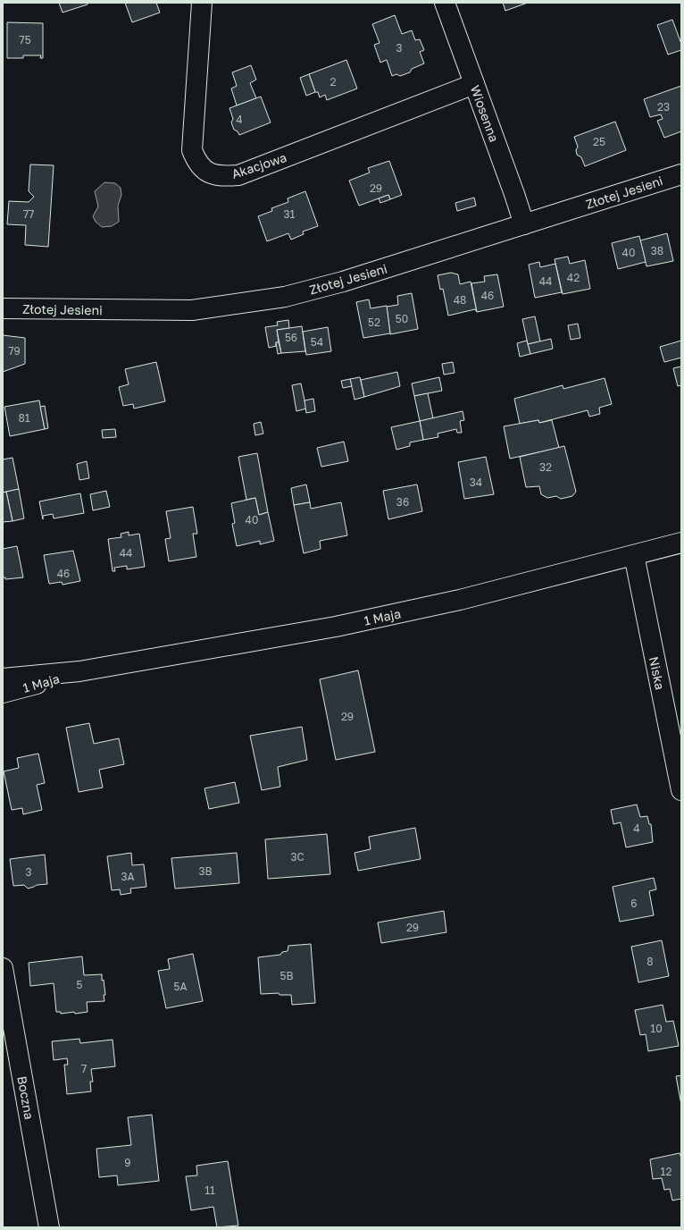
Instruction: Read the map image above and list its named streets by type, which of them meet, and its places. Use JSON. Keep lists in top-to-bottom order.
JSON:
{
  "streets": {
    "street": [
      "Wiosenna",
      "Akacjowa",
      "Złotej Jesieni",
      "1 Maja",
      "Niska",
      "Boczna"
    ]
  },
  "crossings": [
    ["Wiosenna", "Akacjowa"],
    ["Wiosenna", "Złotej Jesieni"],
    ["1 Maja", "Niska"]
  ],
  "house_numbers": [
    "75",
    "3",
    "2",
    "23",
    "4",
    "25",
    "29",
    "77",
    "31",
    "38",
    "40",
    "42",
    "44",
    "46",
    "48",
    "50",
    "52",
    "56",
    "54",
    "79",
    "81",
    "32",
    "34",
    "36",
    "40",
    "44",
    "46",
    "29",
    "4",
    "3C",
    "3B",
    "3",
    "3A",
    "6",
    "29",
    "8",
    "5B",
    "5",
    "5A",
    "10",
    "7",
    "9",
    "12",
    "11"
  ]
}
